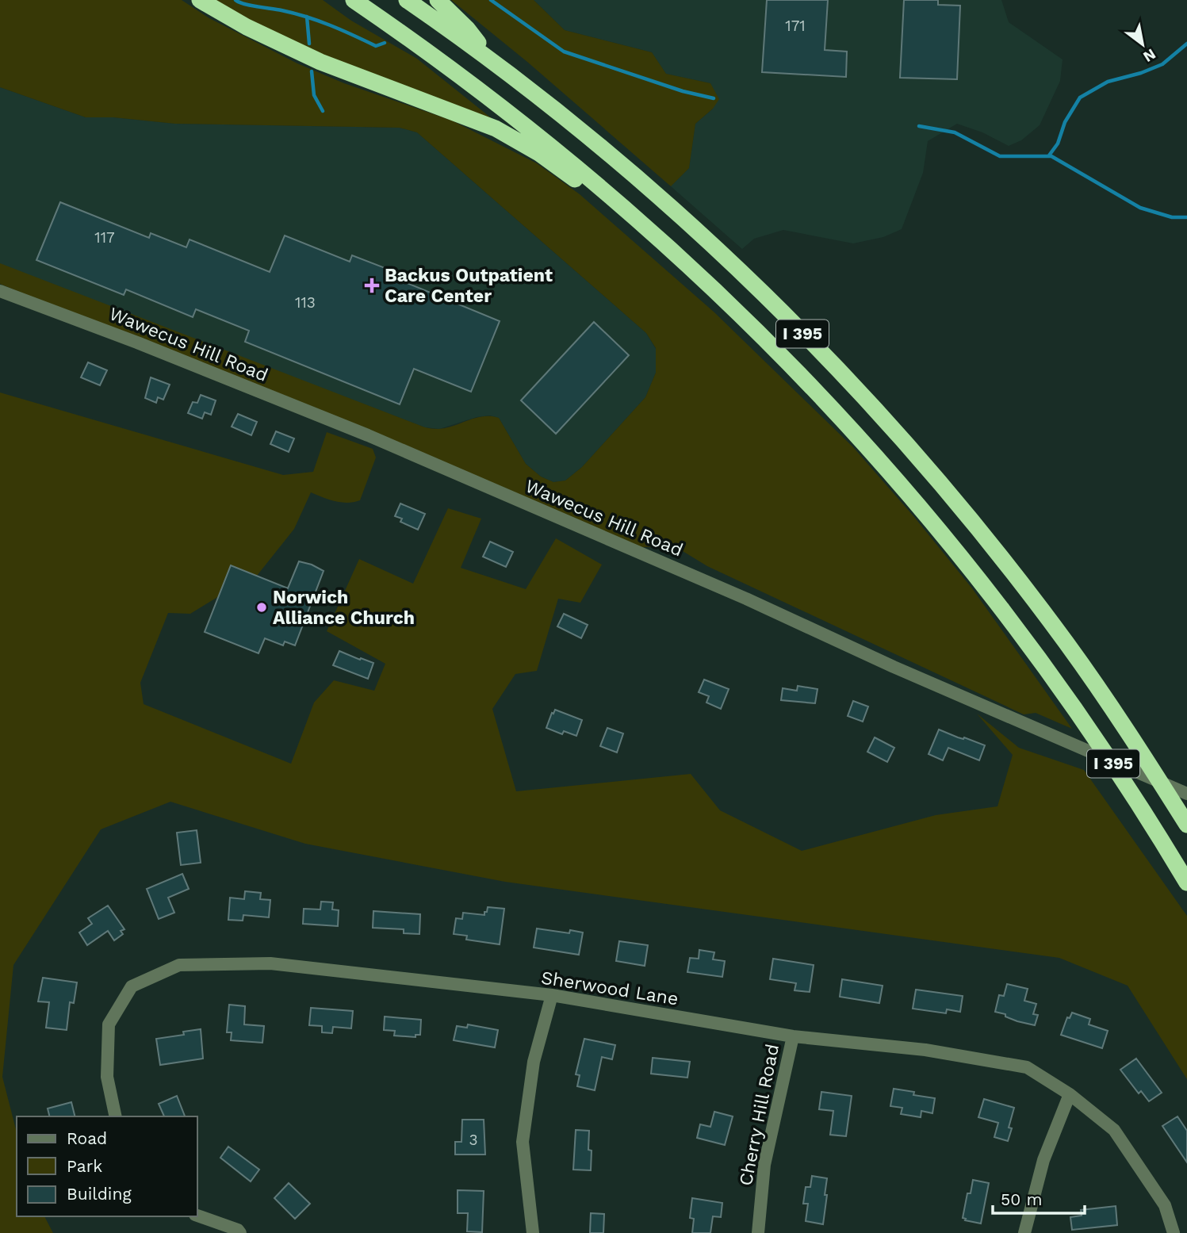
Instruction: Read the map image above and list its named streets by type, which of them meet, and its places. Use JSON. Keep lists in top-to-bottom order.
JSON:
{
  "streets": {
    "highway": ["I 395"],
    "street": ["Wawecus Hill Road", "Sherwood Lane", "Cherry Hill Road"]
  },
  "crossings": [
    ["Sherwood Lane", "Cherry Hill Road"]
  ],
  "places": {
    "health": ["Backus Outpatient Care Center"],
    "other": ["Norwich Alliance Church"]
  },
  "house_numbers": [
    "171",
    "117",
    "113",
    "3"
  ],
  "legend": ["Road", "Park", "Building"],
  "scale_bar": "50 m",
  "north": "bottom right"
}
